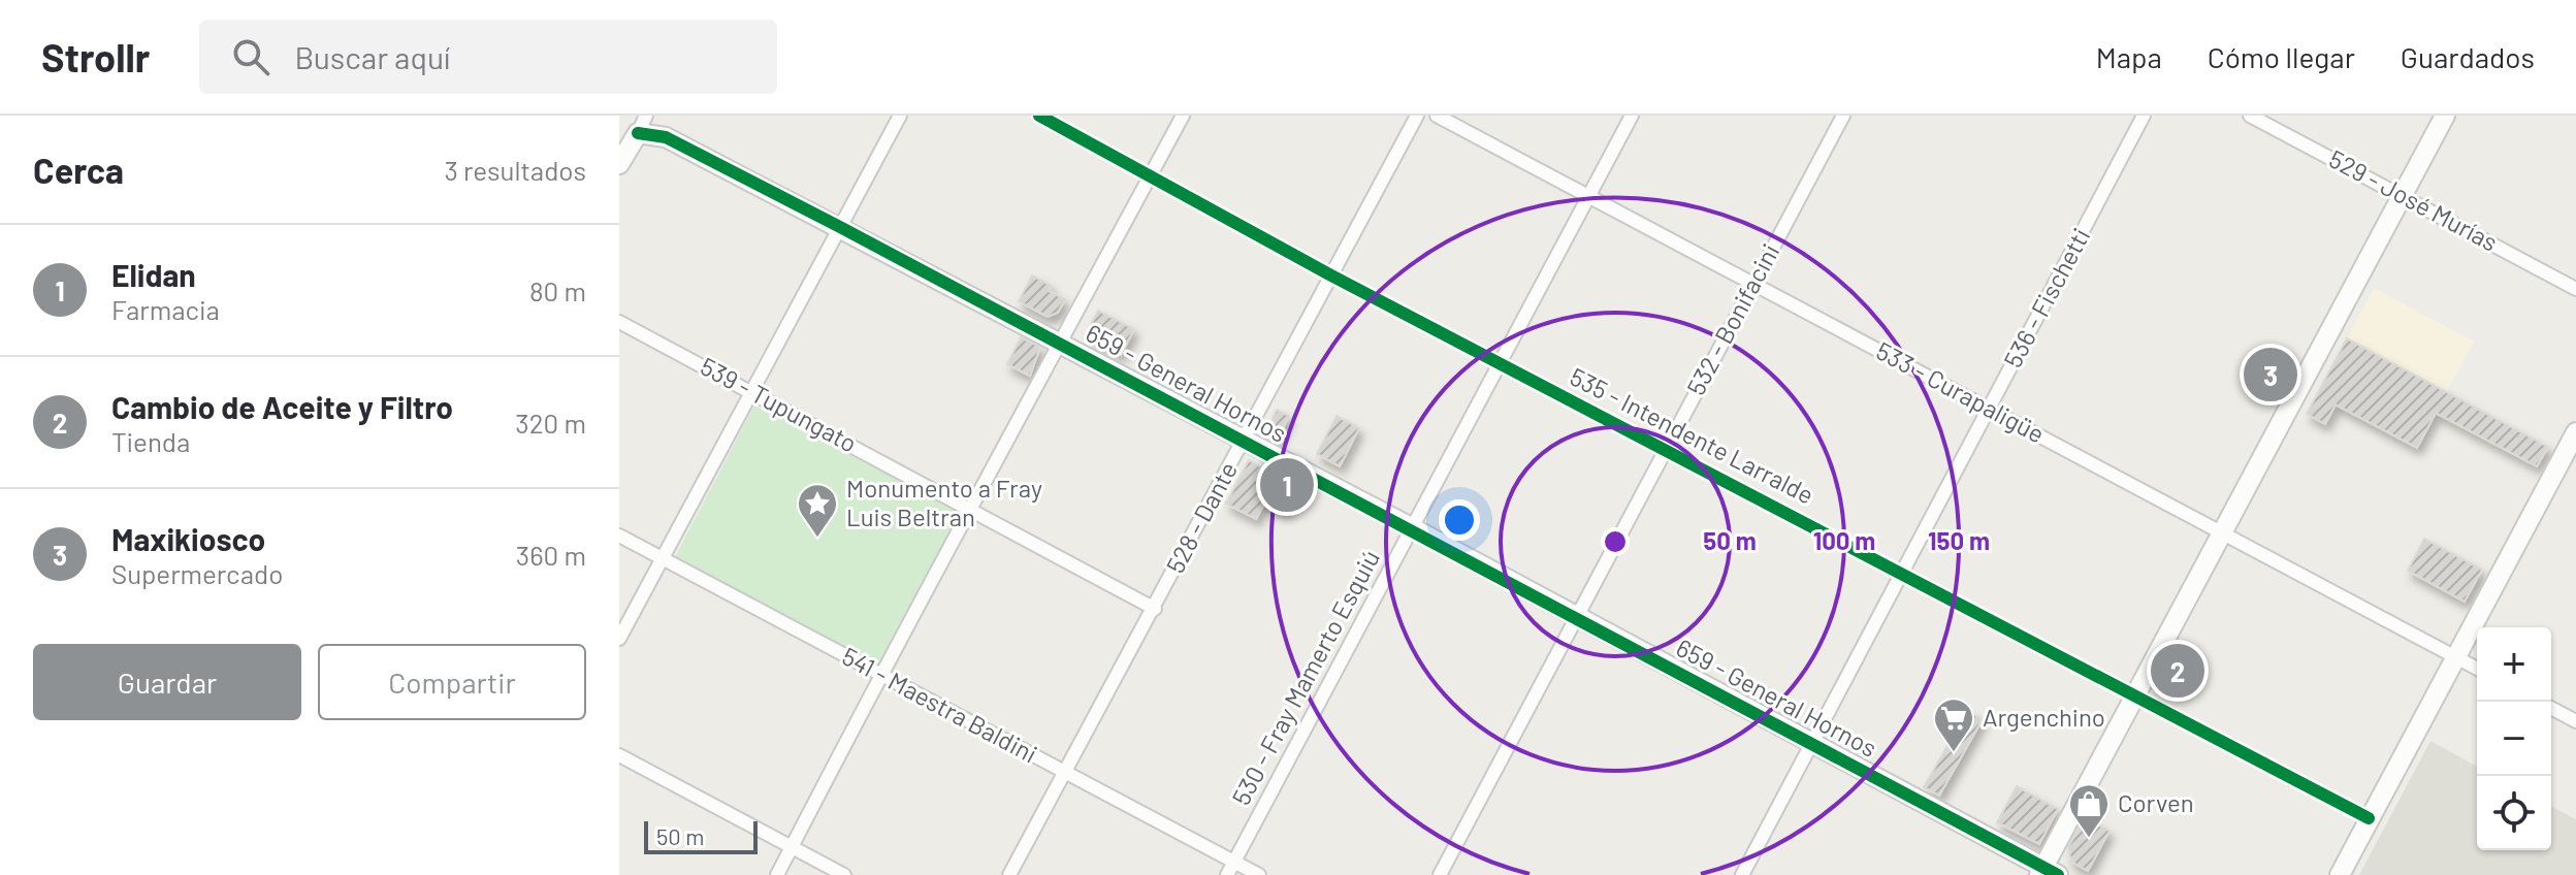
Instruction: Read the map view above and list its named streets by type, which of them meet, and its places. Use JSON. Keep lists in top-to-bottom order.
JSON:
{
  "streets": {
    "street": [
      "529 - José Murías",
      "536 - Fischetti",
      "532 - Bonifacini",
      "659 - General Hornos",
      "533 - Curapaligüe",
      "539 - Tupungato",
      "535 - Intendente Larralde",
      "528 - Dante",
      "530 - Fray Mamerto Esquiú",
      "541 - Maestra Baldini"
    ]
  },
  "crossings": [
    ["536 - Fischetti", "659 - General Hornos"],
    ["536 - Fischetti", "533 - Curapaligüe"],
    ["536 - Fischetti", "535 - Intendente Larralde"],
    ["532 - Bonifacini", "659 - General Hornos"],
    ["532 - Bonifacini", "533 - Curapaligüe"],
    ["532 - Bonifacini", "535 - Intendente Larralde"],
    ["659 - General Hornos", "528 - Dante"],
    ["659 - General Hornos", "530 - Fray Mamerto Esquiú"],
    ["533 - Curapaligüe", "530 - Fray Mamerto Esquiú"],
    ["539 - Tupungato", "528 - Dante"],
    ["535 - Intendente Larralde", "528 - Dante"],
    ["535 - Intendente Larralde", "530 - Fray Mamerto Esquiú"],
    ["528 - Dante", "541 - Maestra Baldini"],
    ["530 - Fray Mamerto Esquiú", "541 - Maestra Baldini"]
  ],
  "places": {
    "place": ["Monumento a Fray Luis Beltran"],
    "supermarket": ["Argenchino"],
    "shop": ["Corven"]
  },
  "scale_bar": "50 m",
  "page": {
    "header": "Strollr",
    "search": "Buscar aquí",
    "nav": ["Mapa", "Cómo llegar", "Guardados"],
    "heading": ["Cerca", "3 resultados"],
    "list": [
      {
        "mark": "1",
        "name": "Elidan",
        "note": "Farmacia",
        "value": "80 m"
      },
      {
        "mark": "2",
        "name": "Cambio de Aceite y Filtro",
        "note": "Tienda",
        "value": "320 m"
      },
      {
        "mark": "3",
        "name": "Maxikiosco",
        "note": "Supermercado",
        "value": "360 m"
      }
    ],
    "pins": ["3", "1", "2"],
    "buttons": ["Guardar", "Compartir"],
    "map_buttons": ["+", "−"],
    "scale": "50 m"
  },
  "rings": ["50 m", "100 m", "150 m"]
}
